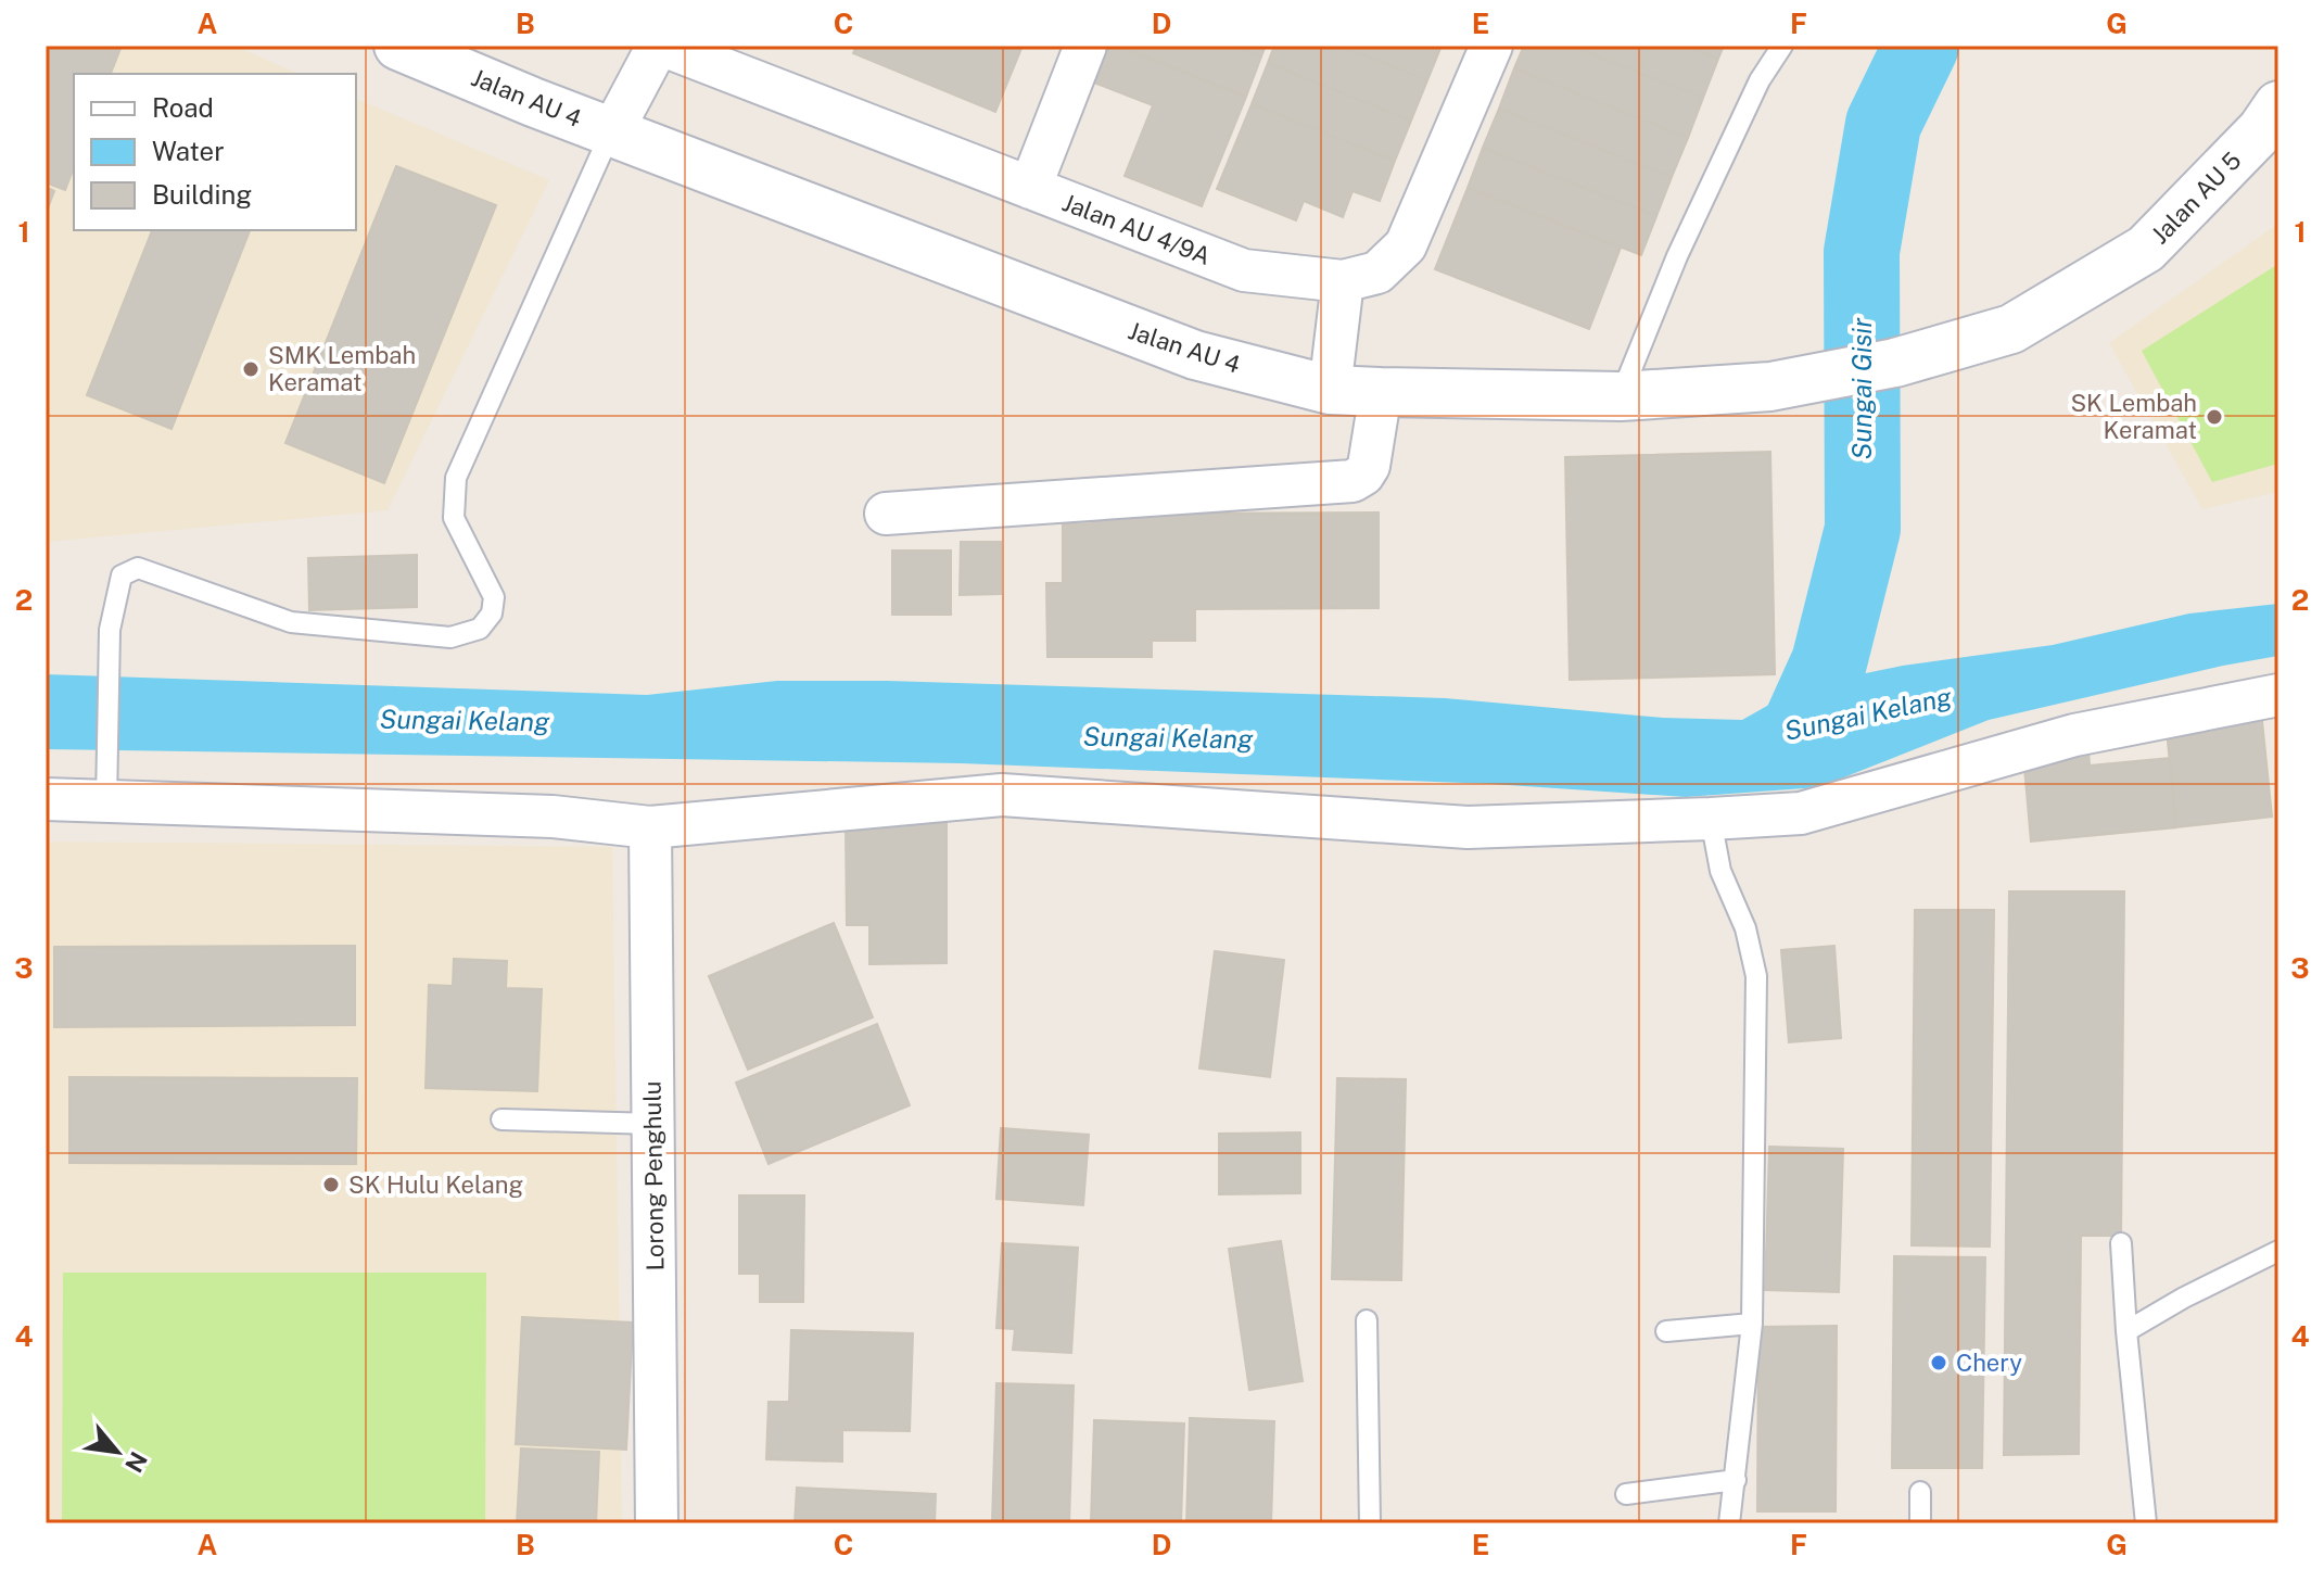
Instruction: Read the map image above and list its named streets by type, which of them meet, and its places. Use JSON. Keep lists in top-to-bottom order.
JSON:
{
  "streets": {
    "main road": ["Jalan AU 4", "Jalan AU 5"],
    "street": ["Jalan AU 4/9A", "Lorong Penghulu"]
  },
  "crossings": [
    ["Jalan AU 4", "Jalan AU 5"]
  ],
  "water": ["Sungai Gisir", "Sungai Kelang"],
  "places": [
    "SMK Lembah Keramat",
    "SK Lembah Keramat",
    "SK Hulu Kelang",
    "Chery"
  ],
  "legend": ["Road", "Water", "Building"],
  "north": "bottom right",
  "grid": {
    "columns": [
      "A",
      "B",
      "C",
      "D",
      "E",
      "F",
      "G"
    ],
    "rows": [
      "1",
      "2",
      "3",
      "4"
    ]
  }
}
